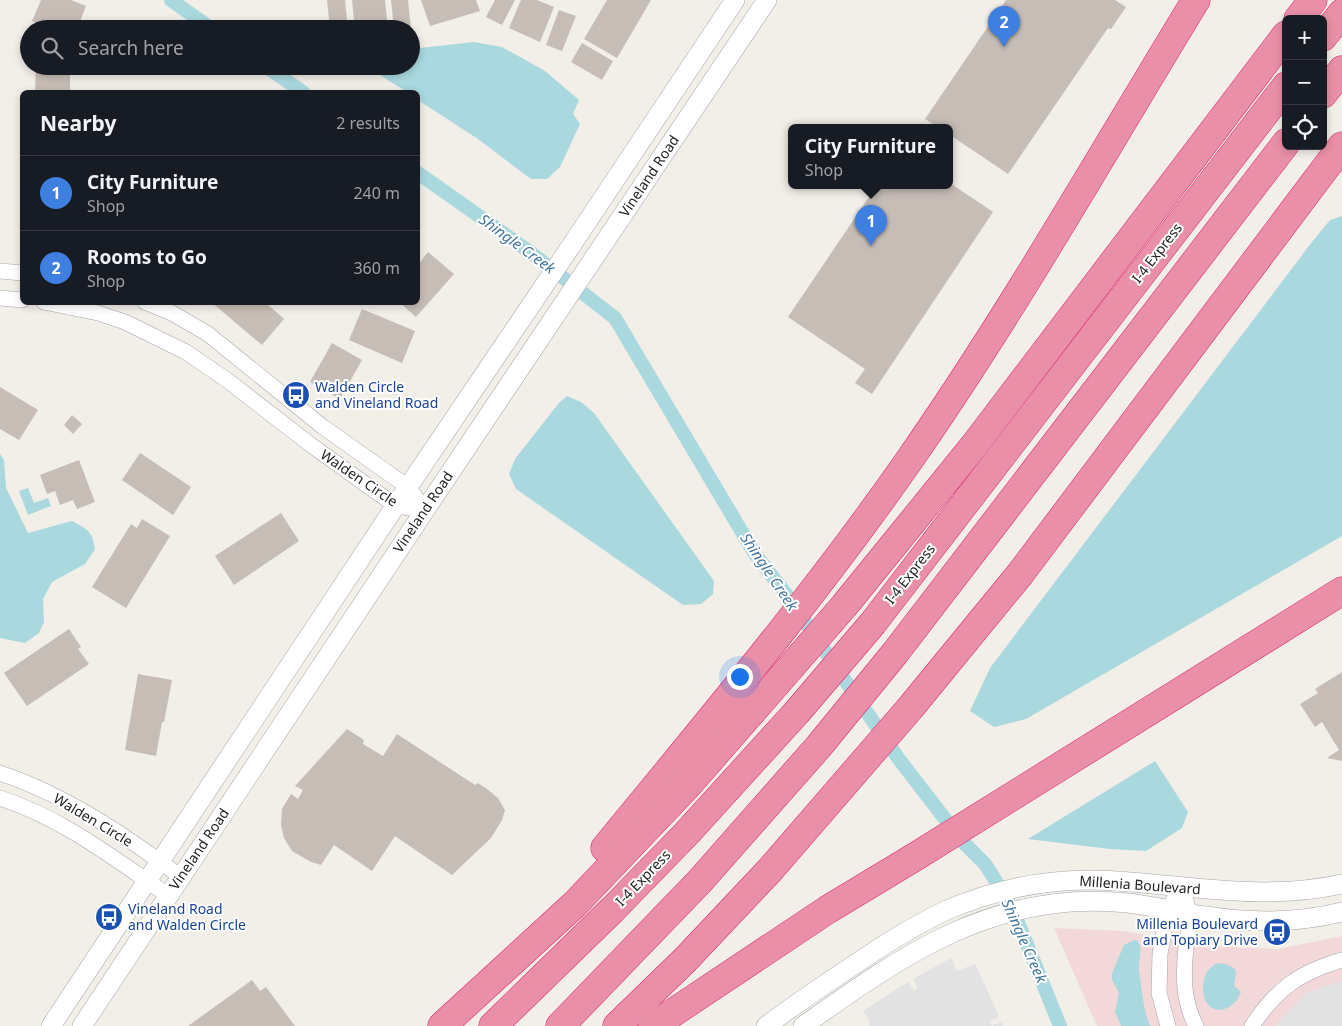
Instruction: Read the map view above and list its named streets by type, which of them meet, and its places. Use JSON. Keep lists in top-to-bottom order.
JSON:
{
  "streets": {
    "highway": ["I-4 Express"],
    "street": ["Vineland Road", "Walden Circle", "Millenia Boulevard"]
  },
  "crossings": [
    ["Vineland Road", "Walden Circle"]
  ],
  "water": ["Shingle Creek"],
  "places": {
    "bus stop": ["Walden Circle and Vineland Road", "Vineland Road and Walden Circle", "Millenia Boulevard and Topiary Drive"]
  },
  "page": {
    "pins": ["2", "1"],
    "map_buttons": ["+", "−"],
    "search": "Search here",
    "heading": ["Nearby", "2 results"],
    "popup": ["City Furniture", "Shop"],
    "list": [
      {
        "mark": "1",
        "name": "City Furniture",
        "note": "Shop",
        "value": "240 m"
      },
      {
        "mark": "2",
        "name": "Rooms to Go",
        "note": "Shop",
        "value": "360 m"
      }
    ]
  }
}
